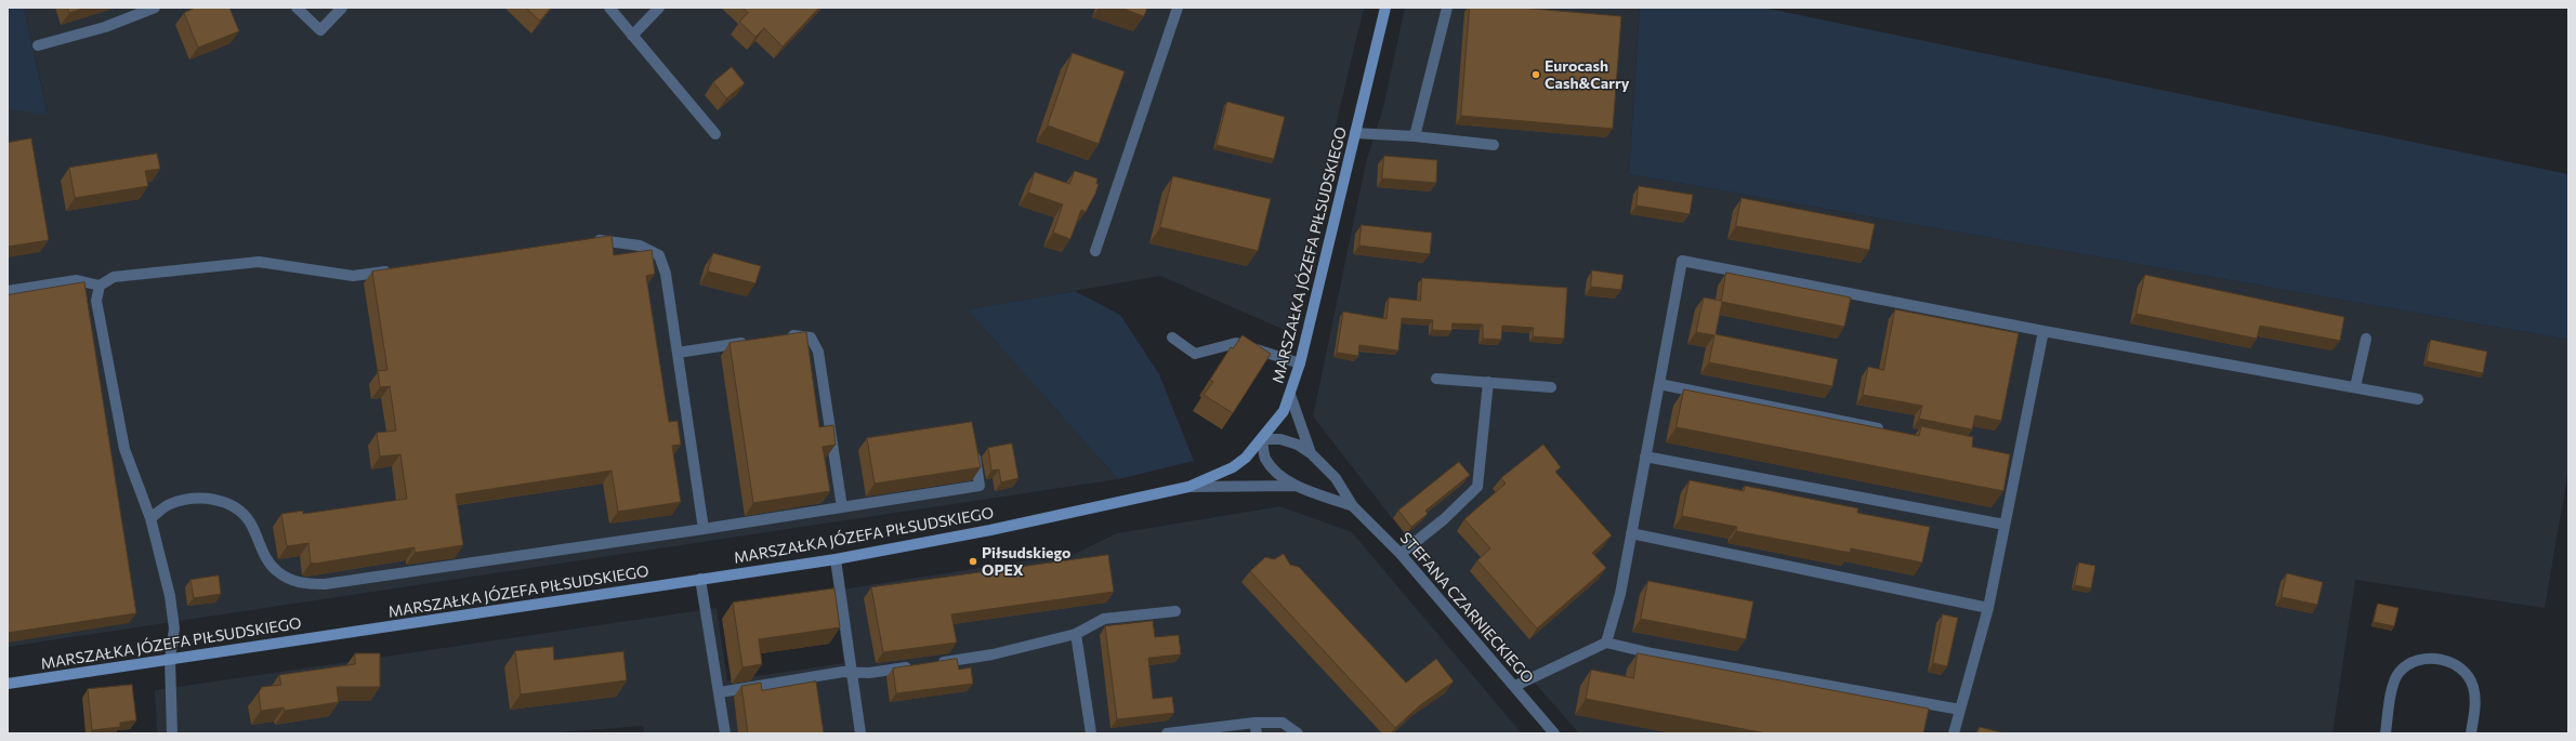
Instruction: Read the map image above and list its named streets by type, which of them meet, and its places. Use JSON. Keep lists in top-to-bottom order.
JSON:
{
  "streets": {
    "main road": ["MARSZAŁKA JÓZEFA PIŁSUDSKIEGO"],
    "street": ["STEFANA CZARNIECKIEGO"]
  },
  "crossings": [
    ["MARSZAŁKA JÓZEFA PIŁSUDSKIEGO", "STEFANA CZARNIECKIEGO"]
  ],
  "places": ["Eurocash Cash&Carry", "Piłsudskiego OPEX"]
}
